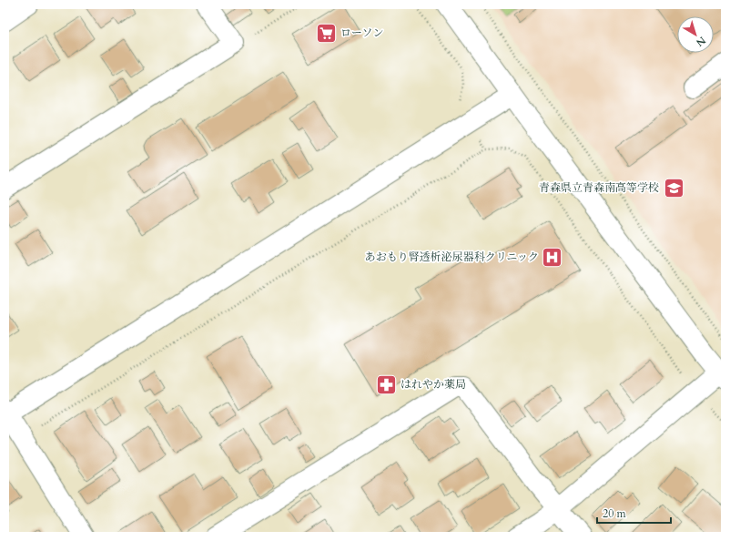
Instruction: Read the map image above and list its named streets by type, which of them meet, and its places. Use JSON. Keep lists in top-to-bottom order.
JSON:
{
  "places": {
    "supermarket": ["ローソン"],
    "school or university": ["青森県立青森南高等学校"],
    "hospital": ["あおもり腎透析泌尿器科クリニック"],
    "pharmacy": ["はれやか薬局"]
  },
  "scale_bar": "20 m",
  "north": "bottom right"
}
